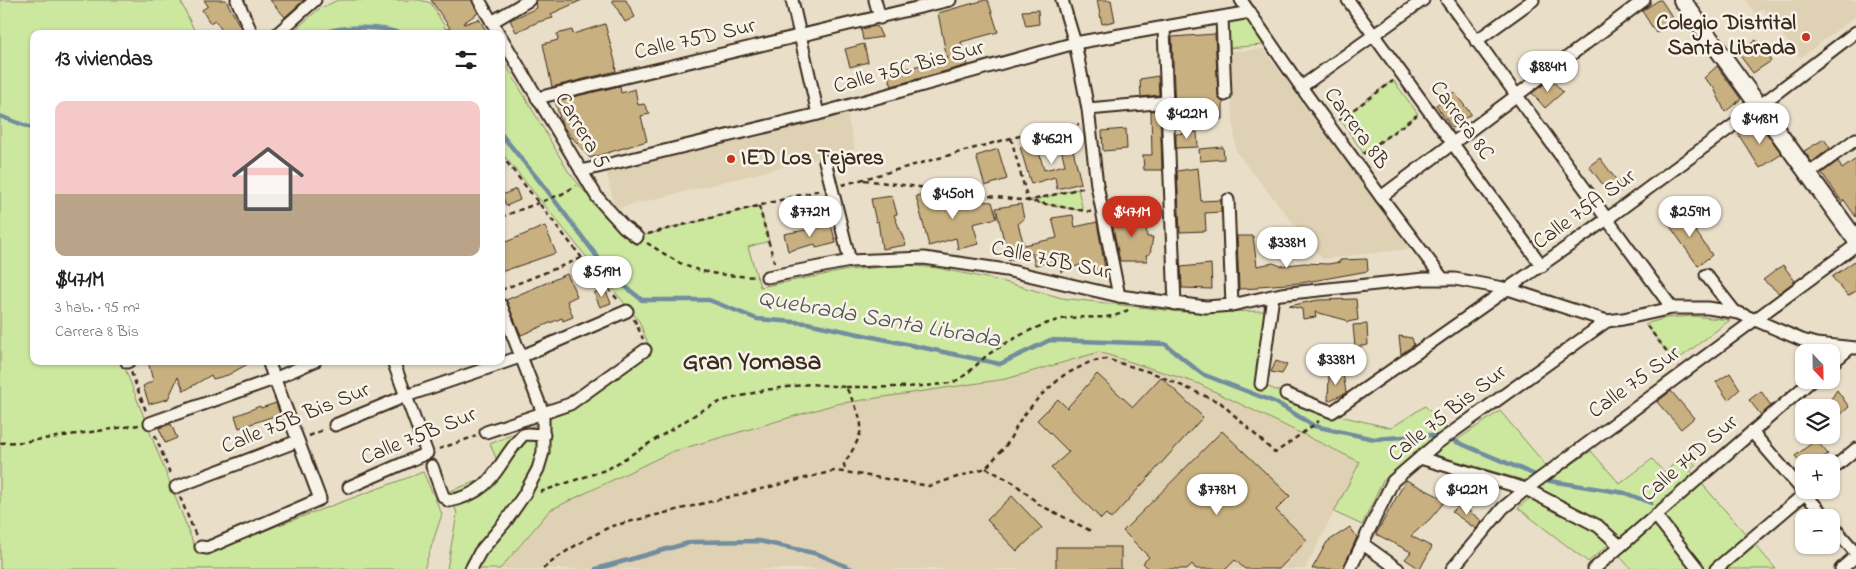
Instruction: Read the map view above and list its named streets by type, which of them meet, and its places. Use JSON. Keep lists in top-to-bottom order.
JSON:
{
  "streets": {
    "street": [
      "Calle 75D Sur",
      "Calle 75C Bis Sur",
      "Carrera 8C",
      "Carrera 8B",
      "Carrera 5",
      "Calle 75A Sur",
      "Calle 75B Sur",
      "Calle 75 Sur",
      "Calle 75 Bis Sur",
      "Calle 75B Bis Sur",
      "Calle 74D Sur"
    ]
  },
  "crossings": [
    ["Calle 75D Sur", "Carrera 5"],
    ["Calle 75C Bis Sur", "Carrera 8B"],
    ["Calle 75C Bis Sur", "Carrera 5"],
    ["Carrera 8C", "Calle 75A Sur"],
    ["Carrera 8B", "Calle 75B Sur"],
    ["Calle 75A Sur", "Calle 75B Sur"],
    ["Calle 75B Sur", "Calle 75 Bis Sur"]
  ],
  "districts": ["Gran Yomasa"],
  "water": ["Quebrada Santa Librada"],
  "places": ["Colegio Distrital Santa Librada", "IED Los Tejares"],
  "north": "bottom",
  "page": {
    "heading": "13 viviendas",
    "price": [
      "$884M",
      "$422M",
      "$418M",
      "$462M",
      "$450M",
      "$772M",
      "$471M",
      "$259M",
      "$338M",
      "$519M",
      "$338M",
      "$778M",
      "$422M"
    ],
    "list": [
      {
        "name": "$471M",
        "note": "3 hab. · 95 m² · Carrera 8 Bis"
      }
    ],
    "map_buttons": ["+", "−"]
  }
}
